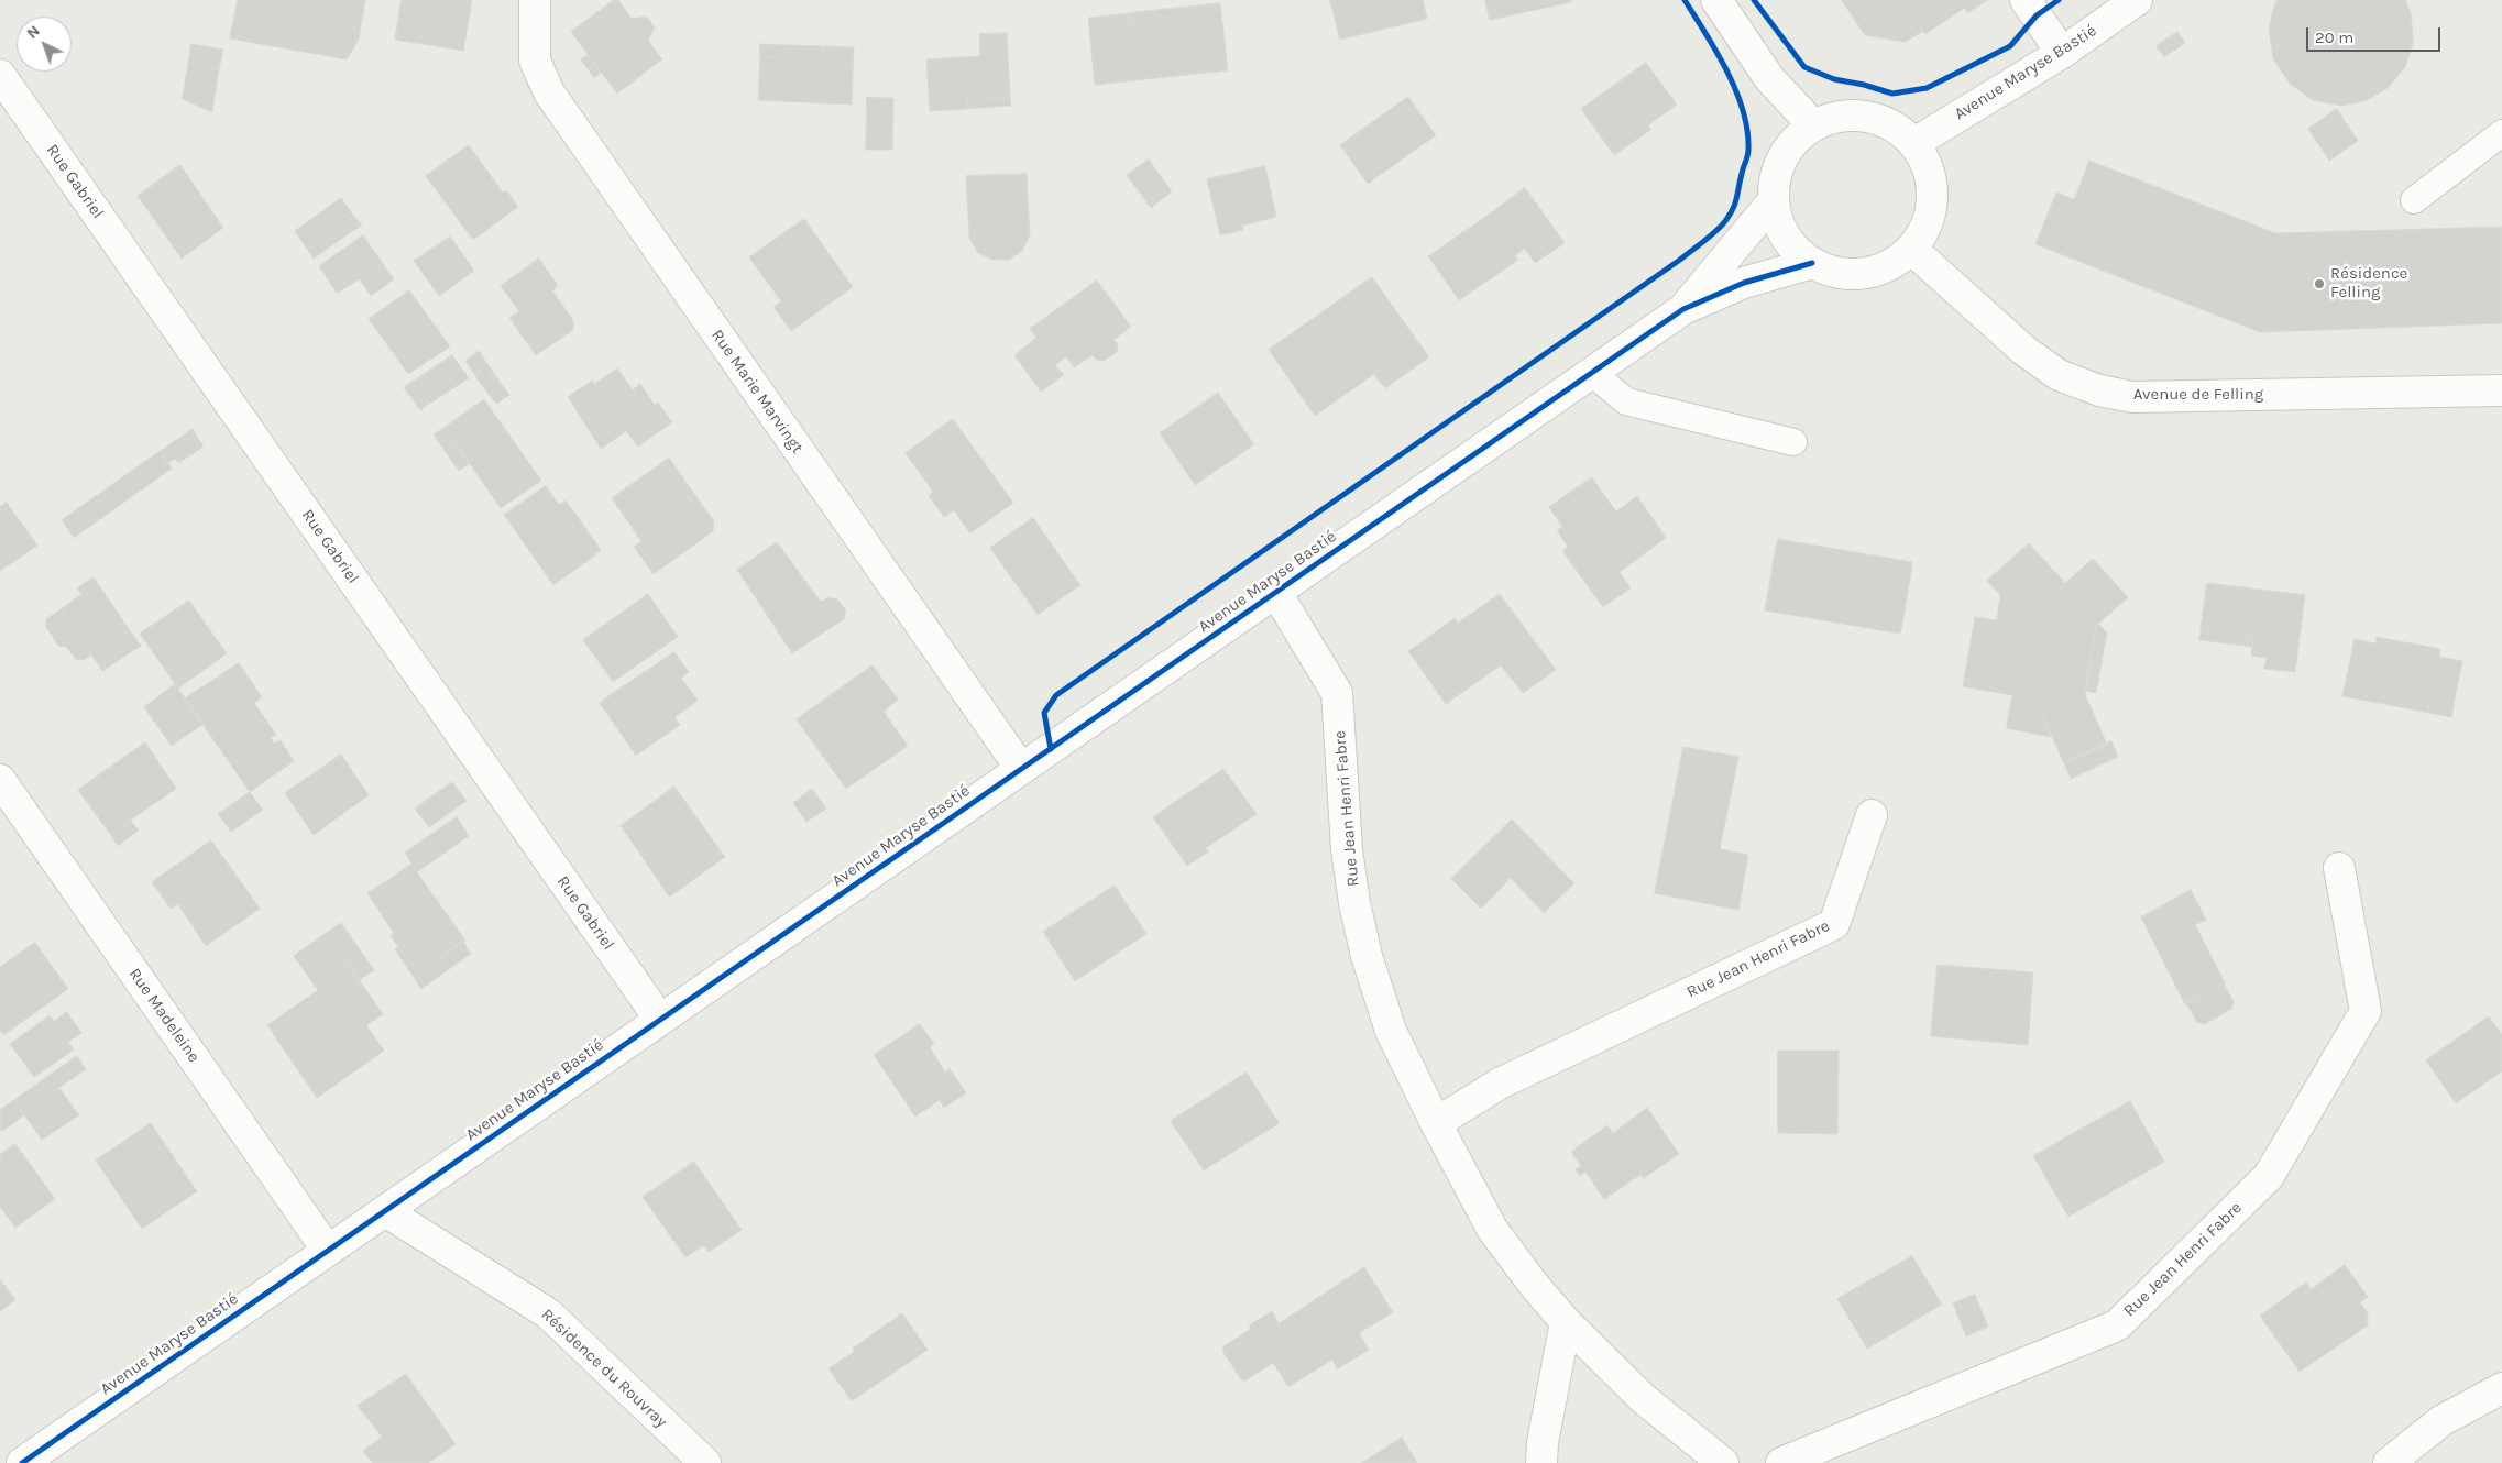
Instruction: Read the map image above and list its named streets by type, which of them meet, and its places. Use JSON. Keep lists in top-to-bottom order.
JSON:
{
  "streets": {
    "street": [
      "Avenue Maryse Bastié",
      "Rue Gabriel",
      "Rue Marie Marvingt",
      "Avenue de Felling",
      "Rue Jean Henri Fabre",
      "Rue Madeleine",
      "Résidence du Rouvray"
    ]
  },
  "crossings": [
    ["Avenue Maryse Bastié", "Rue Gabriel"],
    ["Avenue Maryse Bastié", "Rue Marie Marvingt"],
    ["Avenue Maryse Bastié", "Avenue de Felling"],
    ["Avenue Maryse Bastié", "Rue Jean Henri Fabre"],
    ["Avenue Maryse Bastié", "Rue Madeleine"],
    ["Avenue Maryse Bastié", "Résidence du Rouvray"]
  ],
  "places": ["Résidence Felling"],
  "scale_bar": "20 m",
  "north": "top left"
}
